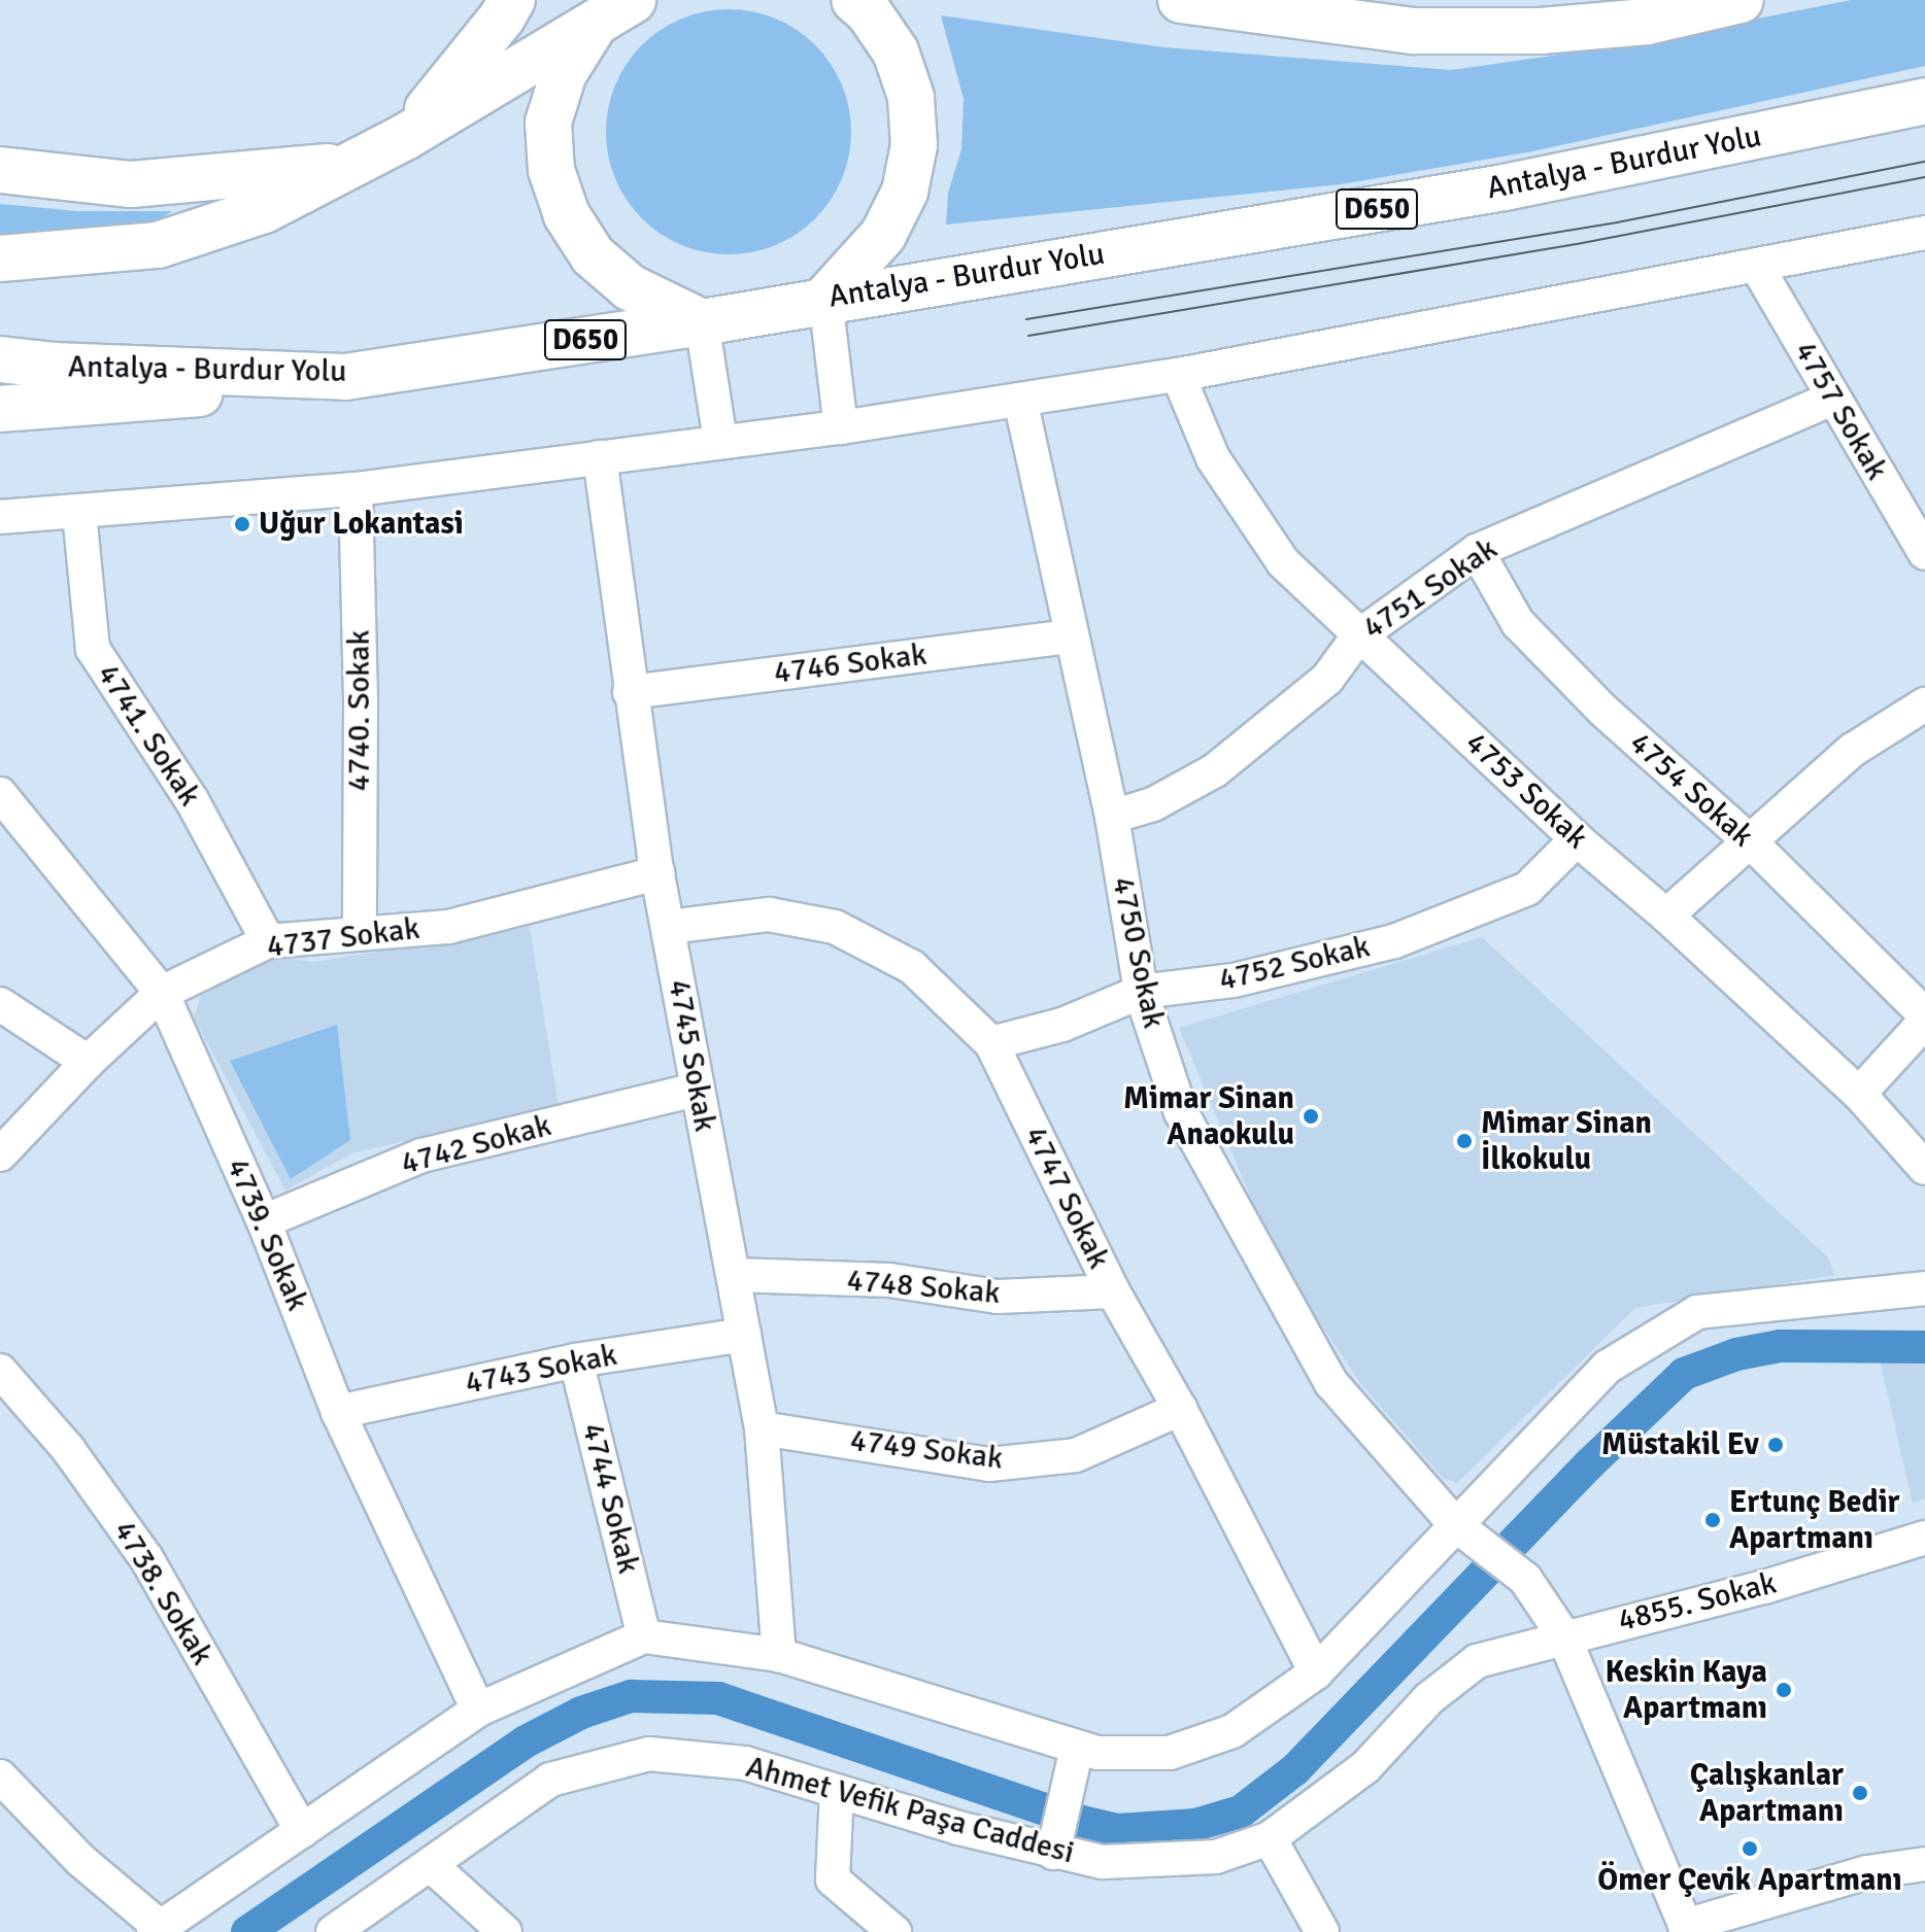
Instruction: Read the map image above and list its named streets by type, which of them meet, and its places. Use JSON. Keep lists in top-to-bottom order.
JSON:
{
  "streets": {
    "highway": ["Antalya - Burdur Yolu", "D650"],
    "street": [
      "4757 Sokak",
      "4751 Sokak",
      "4746 Sokak",
      "4740. Sokak",
      "4741. Sokak",
      "4754 Sokak",
      "4753 Sokak",
      "4737 Sokak",
      "4750 Sokak",
      "4752 Sokak",
      "4745 Sokak",
      "4742 Sokak",
      "4747 Sokak",
      "4739. Sokak",
      "4748 Sokak",
      "4743 Sokak",
      "4749 Sokak",
      "4744 Sokak",
      "4738. Sokak",
      "4855. Sokak",
      "Ahmet Vefik Paşa Caddesi"
    ]
  },
  "crossings": [
    ["4757 Sokak", "4751 Sokak"],
    ["4751 Sokak", "4754 Sokak"],
    ["4751 Sokak", "4753 Sokak"],
    ["4751 Sokak", "4750 Sokak"],
    ["4746 Sokak", "4750 Sokak"],
    ["4746 Sokak", "4745 Sokak"],
    ["4740. Sokak", "4737 Sokak"],
    ["4741. Sokak", "4737 Sokak"],
    ["4753 Sokak", "4752 Sokak"],
    ["4737 Sokak", "4745 Sokak"],
    ["4737 Sokak", "4739. Sokak"],
    ["4750 Sokak", "4752 Sokak"],
    ["4750 Sokak", "4855. Sokak"],
    ["4750 Sokak", "Ahmet Vefik Paşa Caddesi"],
    ["4752 Sokak", "4747 Sokak"],
    ["4745 Sokak", "4742 Sokak"],
    ["4745 Sokak", "4747 Sokak"],
    ["4745 Sokak", "4748 Sokak"],
    ["4745 Sokak", "4743 Sokak"],
    ["4745 Sokak", "4749 Sokak"],
    ["4742 Sokak", "4739. Sokak"],
    ["4747 Sokak", "4748 Sokak"],
    ["4747 Sokak", "4749 Sokak"],
    ["4739. Sokak", "4743 Sokak"],
    ["4743 Sokak", "4744 Sokak"],
    ["4855. Sokak", "Ahmet Vefik Paşa Caddesi"]
  ],
  "places": [
    "Uğur Lokantasi",
    "Mimar Sinan Anaokulu",
    "Mimar Sinan İlkokulu",
    "Müstakil Ev",
    "Ertunç Bedir Apartmanı",
    "Keskin Kaya Apartmanı",
    "Çalışkanlar Apartmanı",
    "Ömer Çevik Apartmanı"
  ]
}
